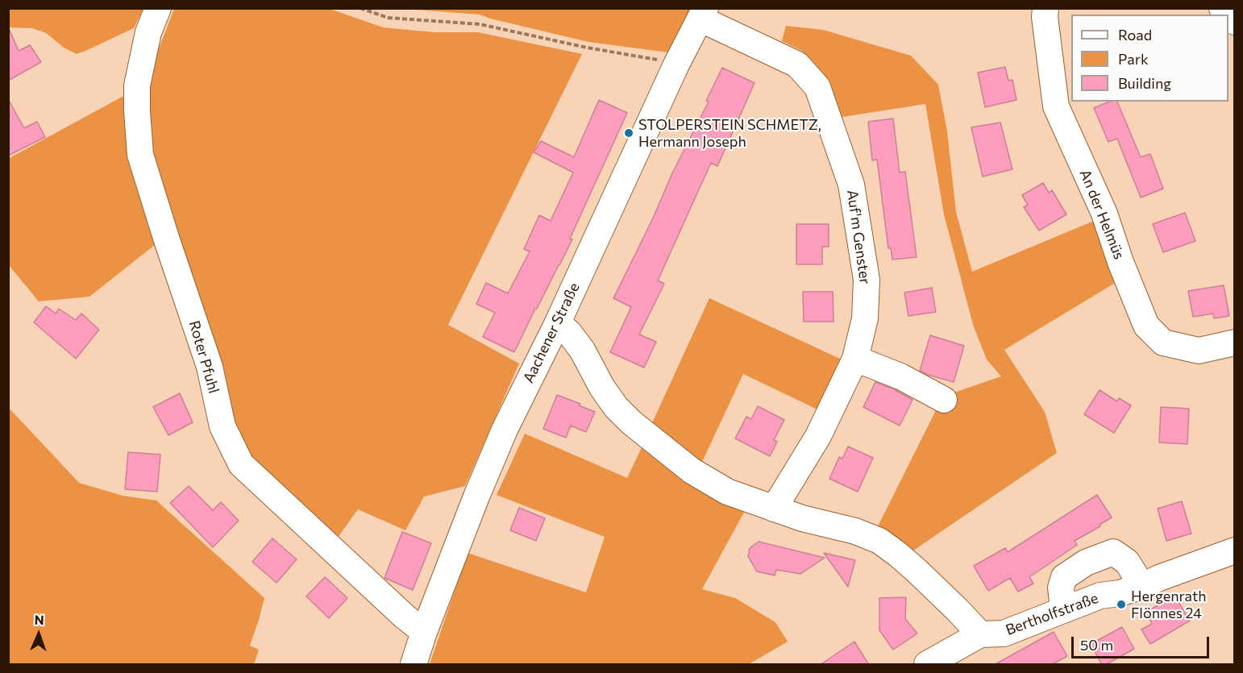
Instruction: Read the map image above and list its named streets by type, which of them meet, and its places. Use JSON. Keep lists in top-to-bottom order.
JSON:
{
  "streets": {
    "street": [
      "An der Helmüs",
      "Auf'm Genster",
      "Aachener Straße",
      "Roter Pfuhl",
      "Bertholfstraße"
    ]
  },
  "crossings": [
    ["Auf'm Genster", "Aachener Straße"],
    ["Aachener Straße", "Roter Pfuhl"]
  ],
  "places": ["STOLPERSTEIN SCHMETZ, Hermann Joseph", "Hergenrath Flönnes 24"],
  "legend": ["Road", "Park", "Building"],
  "scale_bar": "50 m",
  "north": "top"
}
